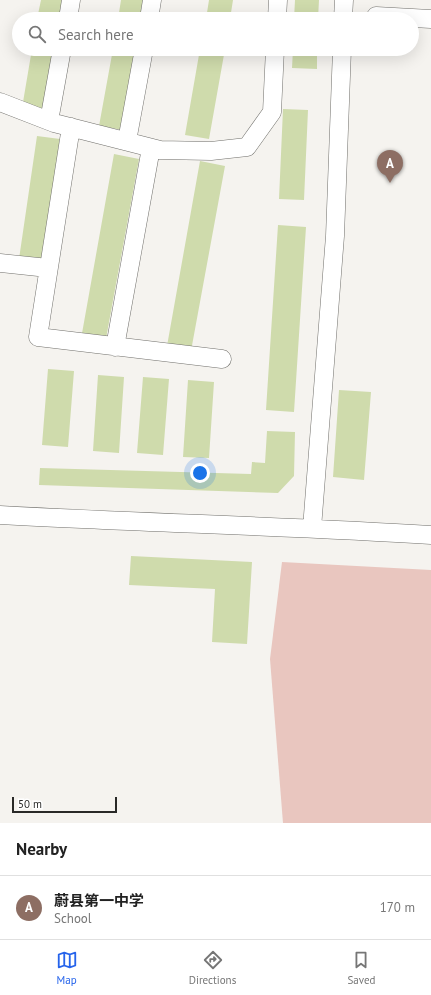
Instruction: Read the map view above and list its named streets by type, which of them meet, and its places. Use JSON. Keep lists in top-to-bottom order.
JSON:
{
  "scale_bar": "50 m",
  "page": {
    "search": "Search here",
    "pins": "A",
    "scale": "50 m",
    "heading": "Nearby",
    "list": [
      {
        "mark": "A",
        "name": "蔚县第一中学",
        "note": "School",
        "value": "170 m"
      }
    ],
    "nav": ["Map", "Directions", "Saved"]
  }
}
